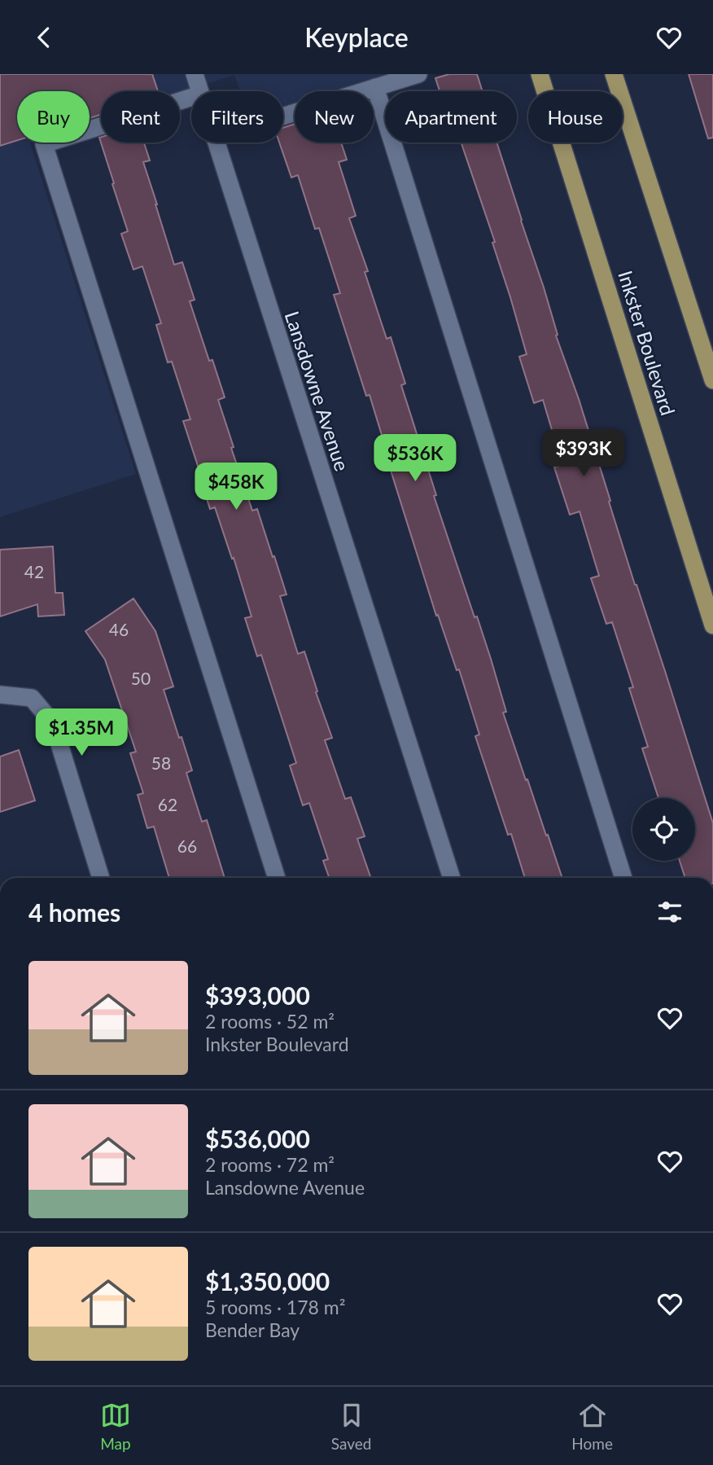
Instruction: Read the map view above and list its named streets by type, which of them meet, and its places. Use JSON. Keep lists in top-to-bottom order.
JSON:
{
  "streets": {
    "main road": ["Inkster Boulevard"],
    "street": ["Lansdowne Avenue"]
  },
  "house_numbers": [
    "42",
    "46",
    "50",
    "58",
    "62",
    "66"
  ],
  "page": {
    "header": "Keyplace",
    "chip": [
      "Buy",
      "Rent",
      "Filters",
      "New",
      "Apartment",
      "House"
    ],
    "price": [
      "$393K",
      "$536K",
      "$458K",
      "$1.35M"
    ],
    "heading": "4 homes",
    "list": [
      {
        "name": "$393,000",
        "note": "2 rooms · 52 m² · Inkster Boulevard"
      },
      {
        "name": "$536,000",
        "note": "2 rooms · 72 m² · Lansdowne Avenue"
      },
      {
        "name": "$1,350,000",
        "note": "5 rooms · 178 m² · Bender Bay"
      }
    ],
    "tabs": ["Map", "Saved", "Home"]
  }
}
